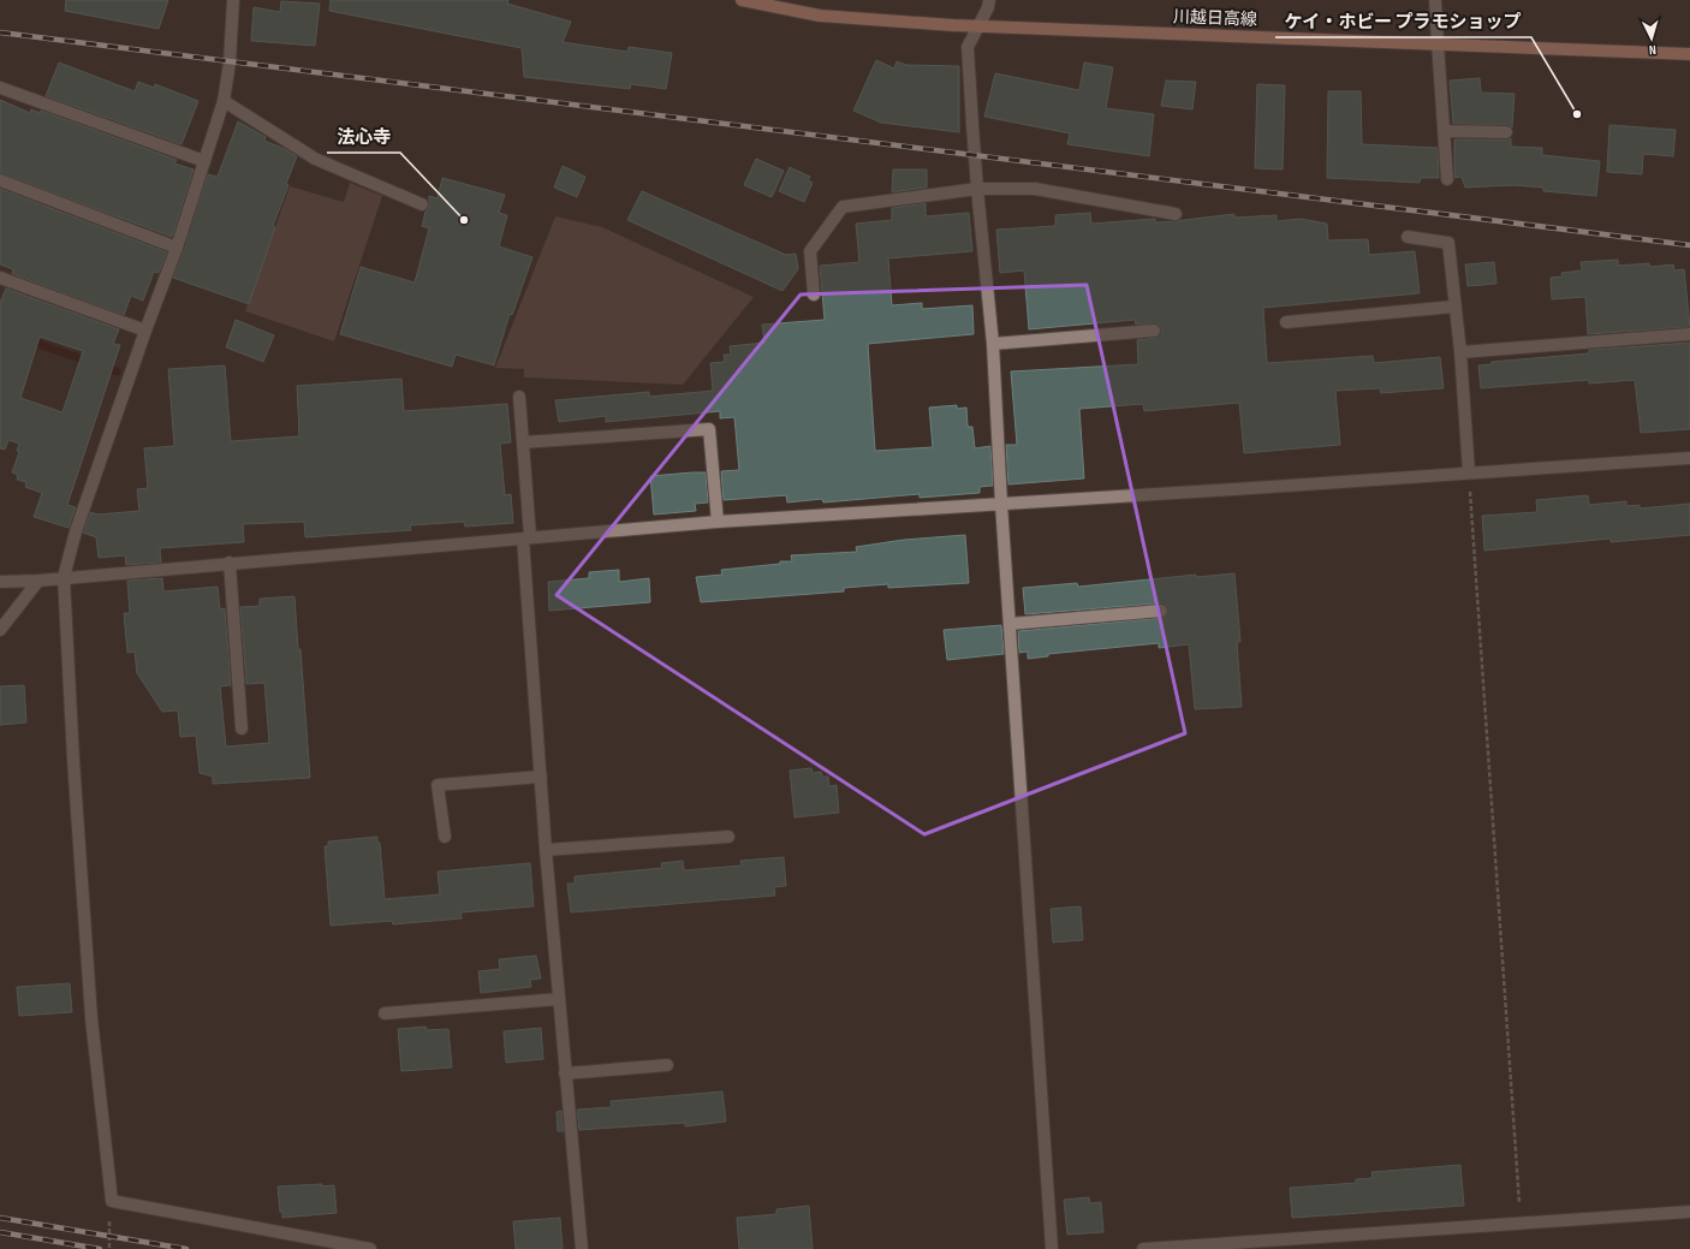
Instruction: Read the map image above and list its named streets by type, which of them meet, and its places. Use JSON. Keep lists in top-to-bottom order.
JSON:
{
  "streets": {
    "main road": ["川越日高線"]
  },
  "places": ["ケイ・ホビー プラモショップ", "法心寺"],
  "north": "bottom"
}
